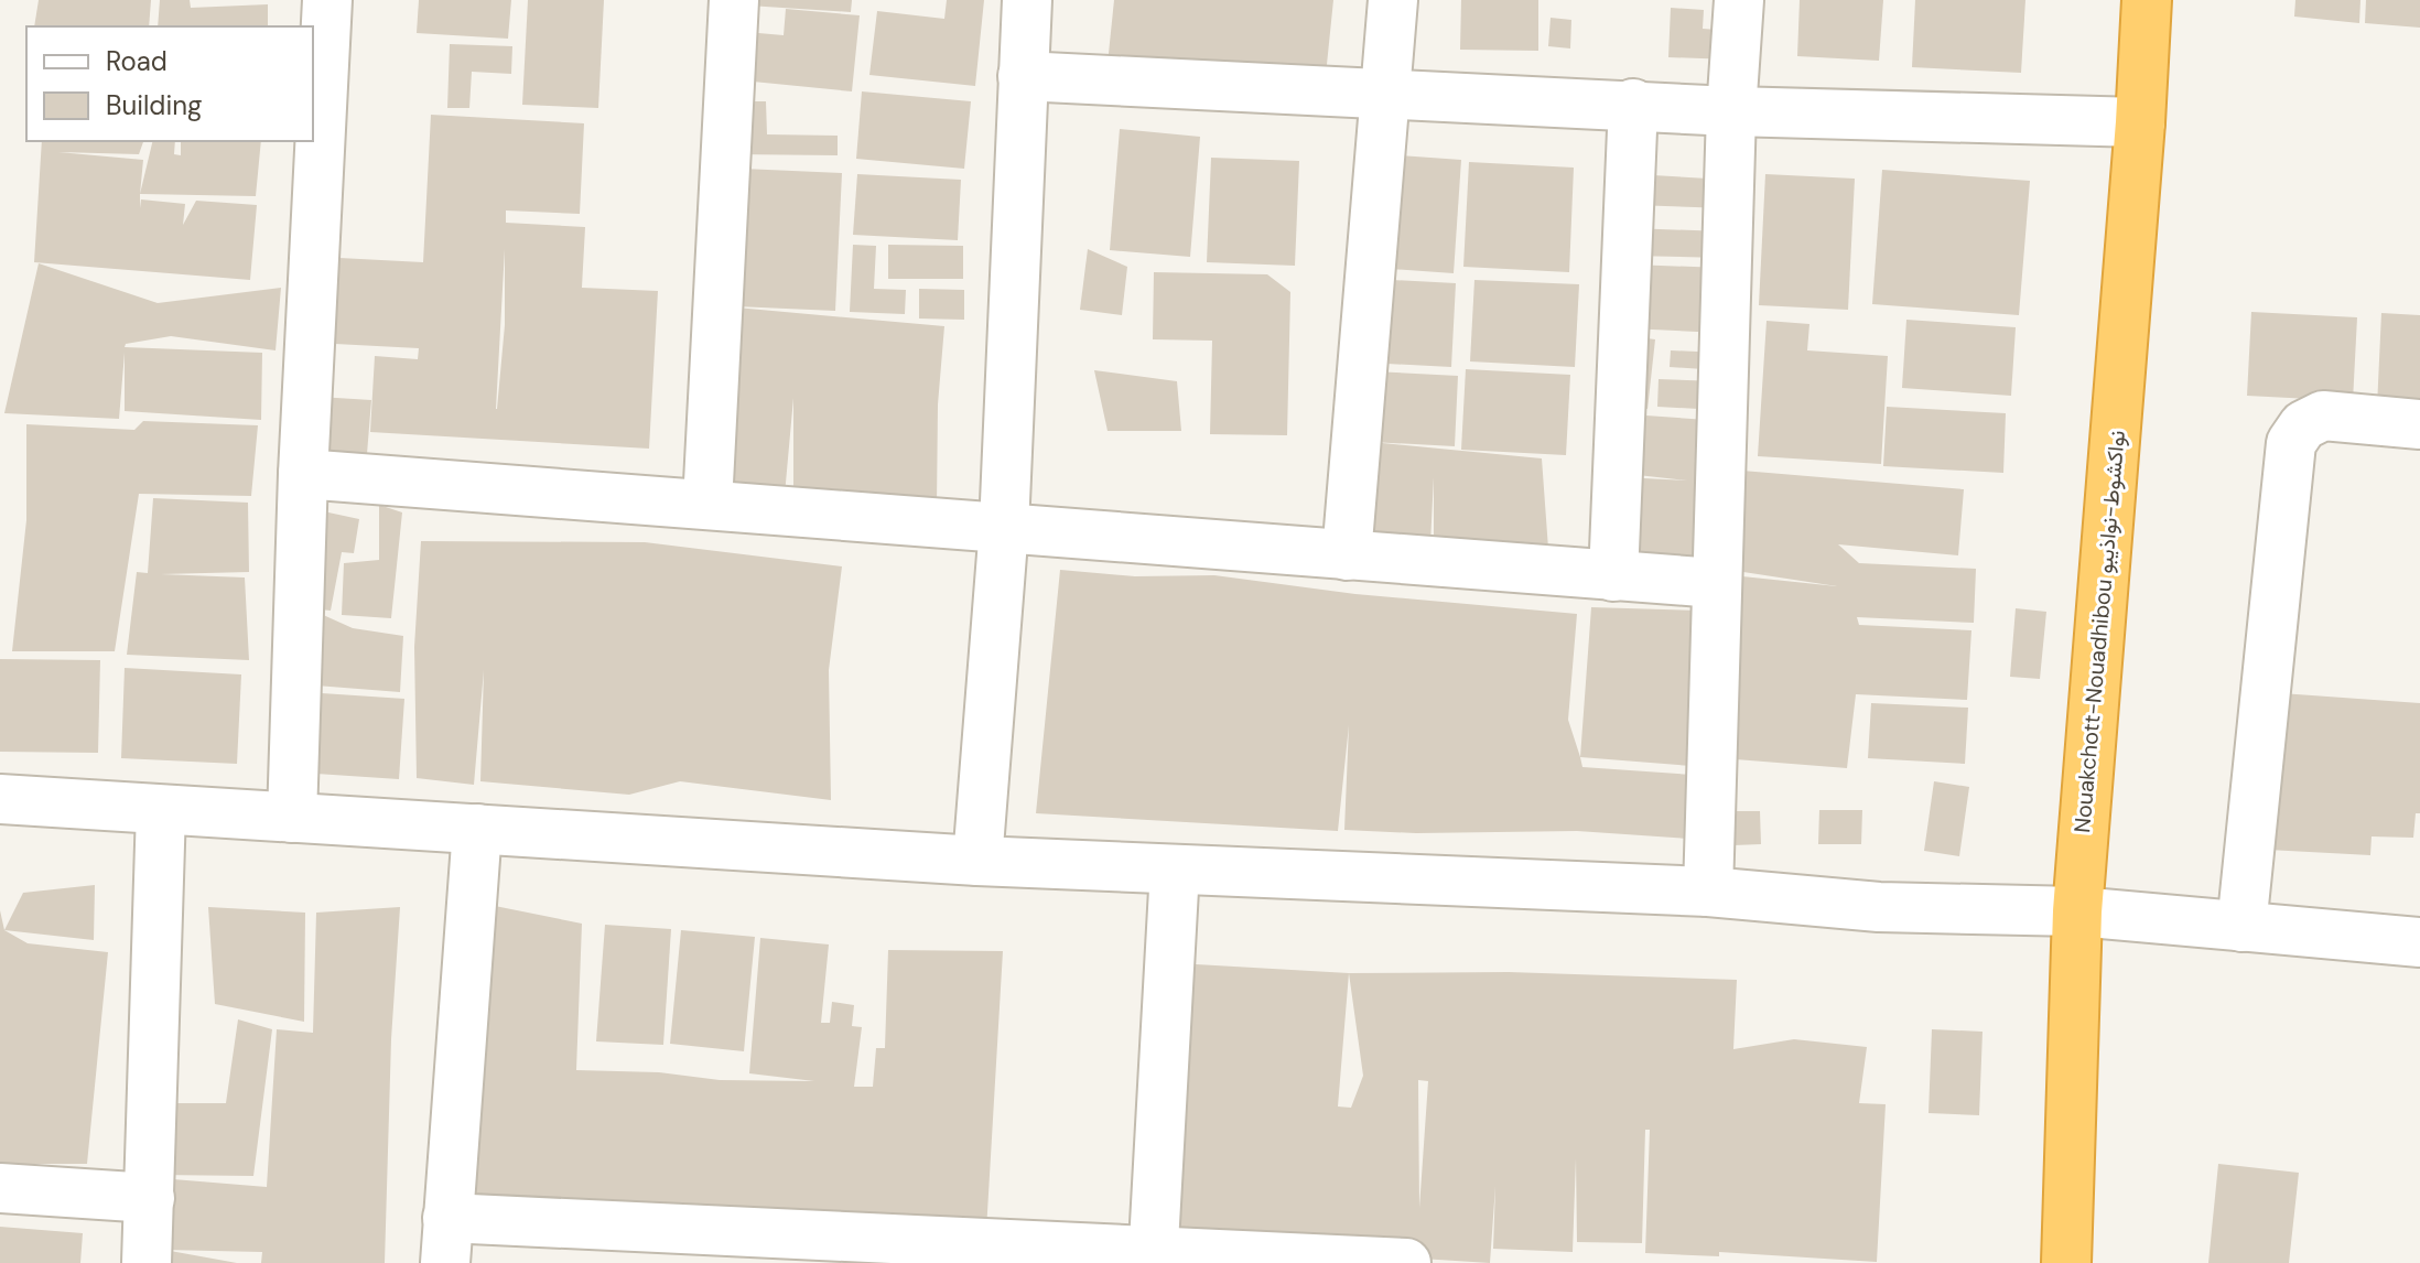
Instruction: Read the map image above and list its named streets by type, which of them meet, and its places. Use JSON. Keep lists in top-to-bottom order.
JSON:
{
  "streets": {
    "highway": ["Nouakchott-Nouadhibou نواكشوط-نواذيبو"]
  },
  "legend": ["Road", "Building"]
}
